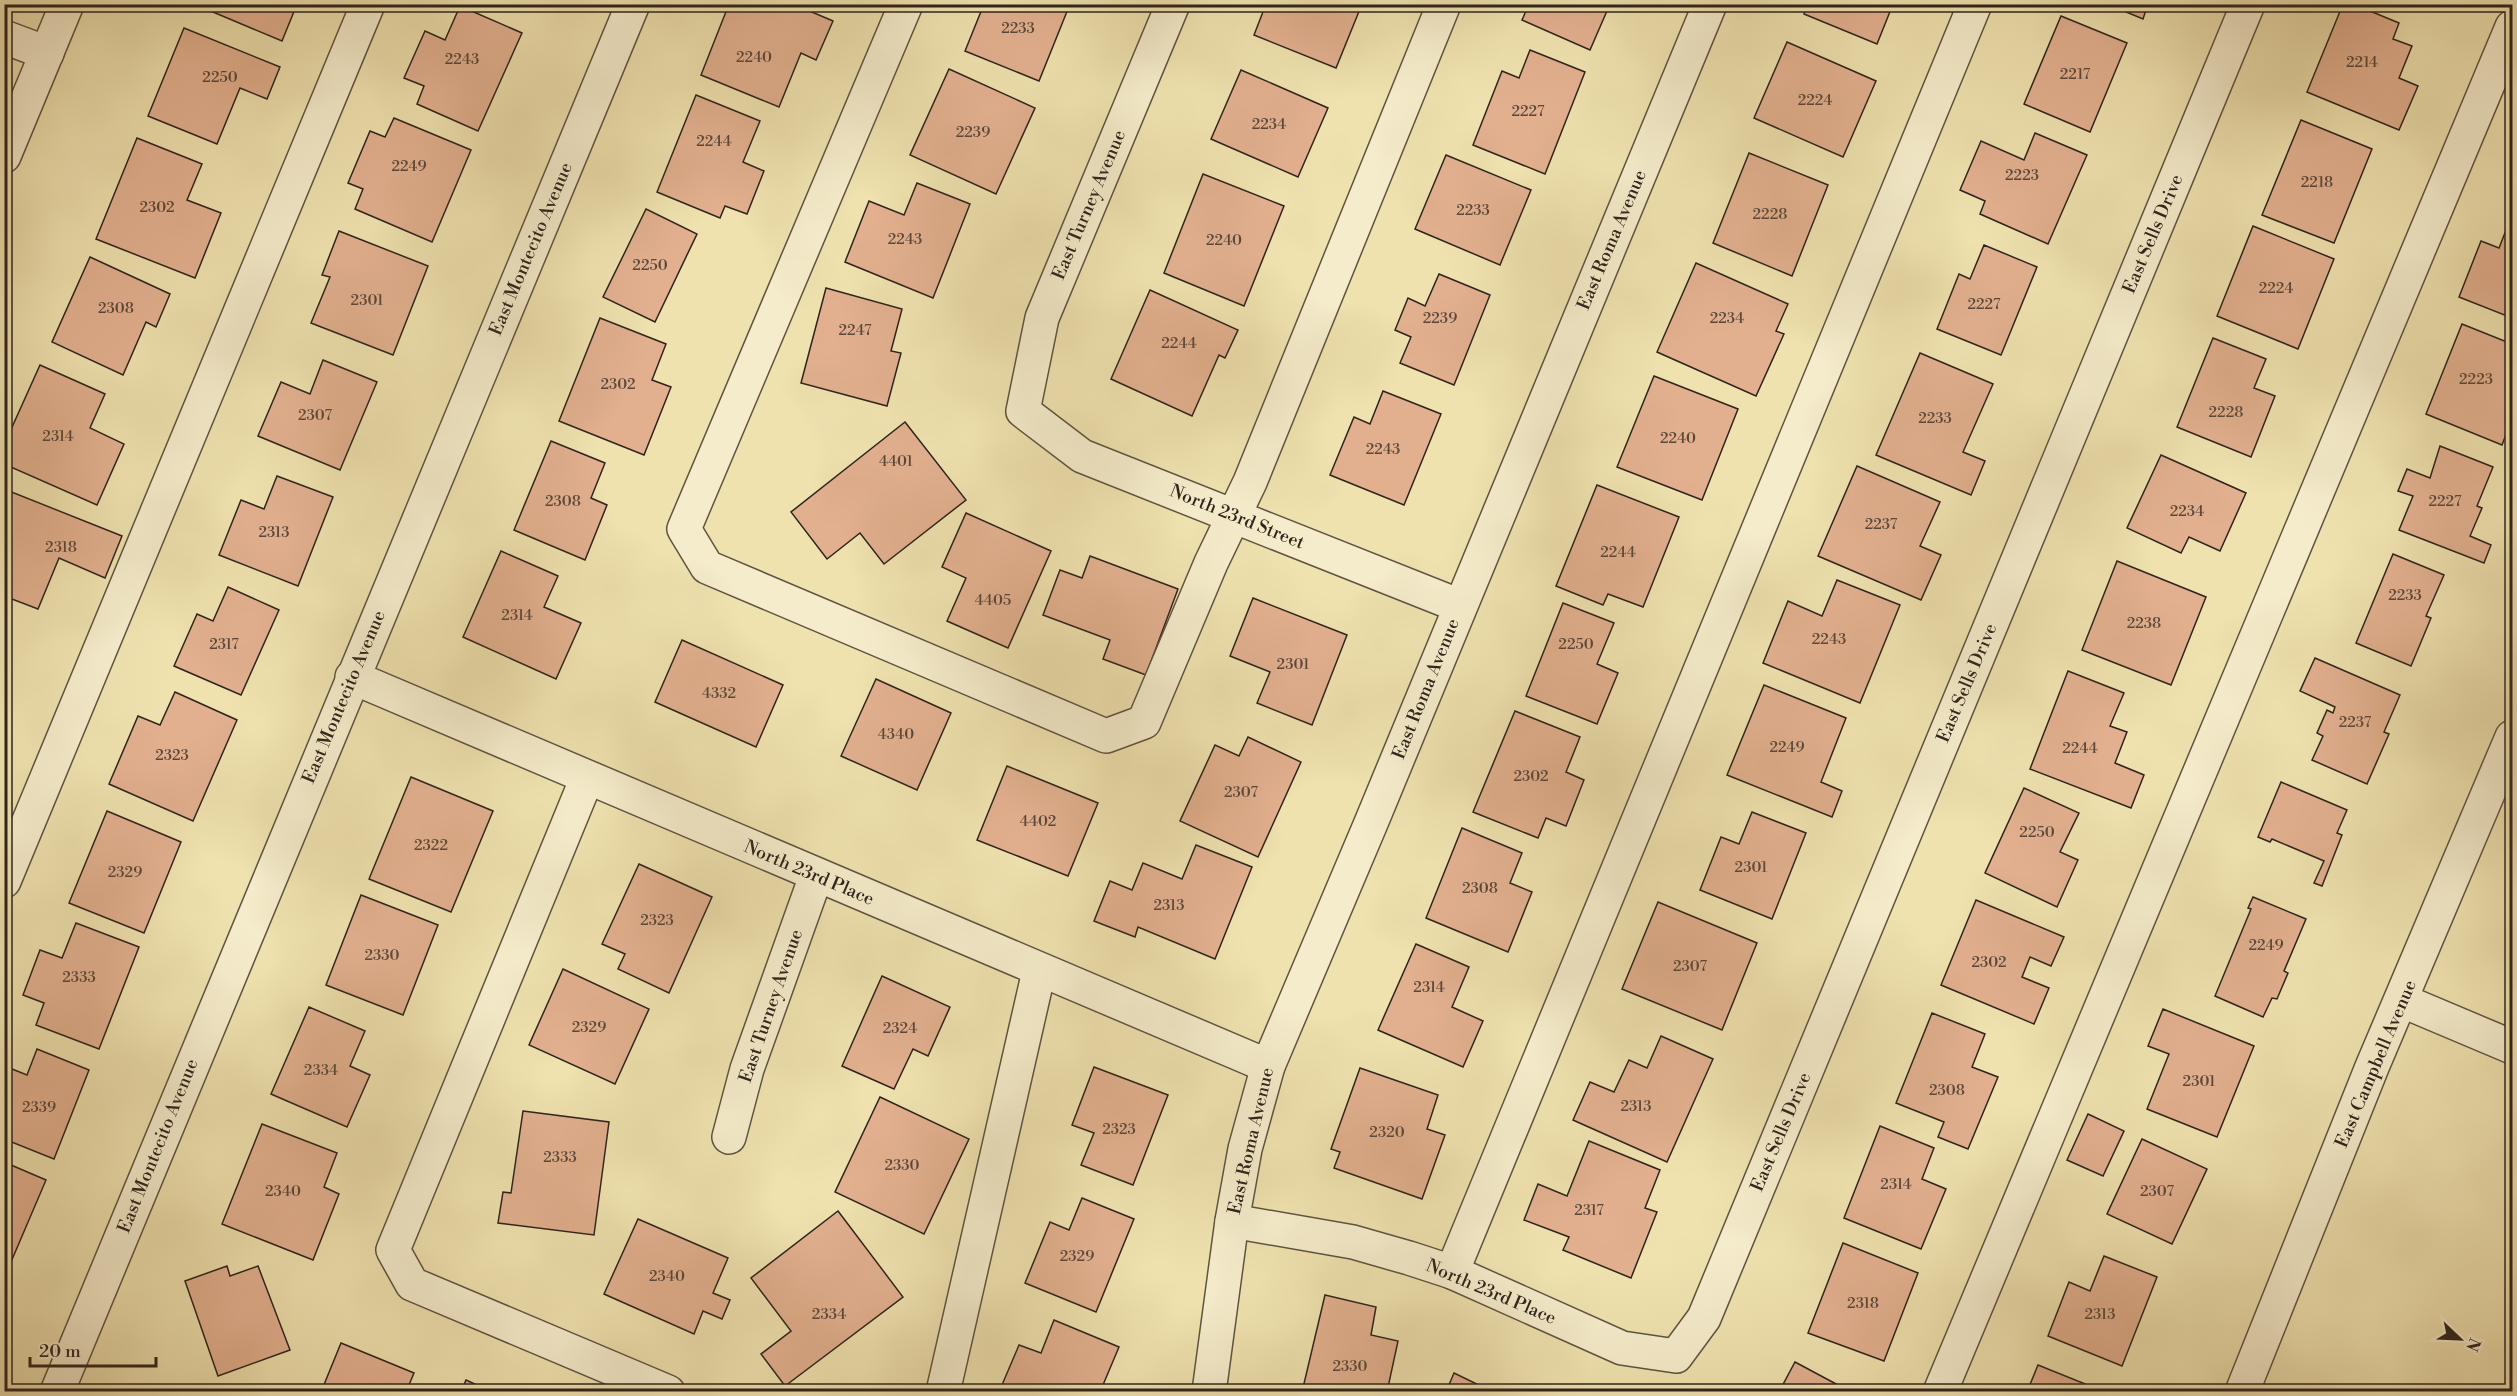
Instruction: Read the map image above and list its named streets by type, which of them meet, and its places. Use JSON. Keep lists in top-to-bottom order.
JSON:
{
  "streets": {
    "street": [
      "East Turney Avenue",
      "East Sells Drive",
      "East Roma Avenue",
      "East Montecito Avenue",
      "North 23rd Street",
      "North 23rd Place",
      "East Campbell Avenue"
    ]
  },
  "crossings": [
    ["East Turney Avenue", "North 23rd Street"],
    ["East Turney Avenue", "North 23rd Place"],
    ["East Sells Drive", "North 23rd Place"],
    ["East Roma Avenue", "North 23rd Street"],
    ["East Roma Avenue", "North 23rd Place"],
    ["East Montecito Avenue", "North 23rd Place"]
  ],
  "house_numbers": [
    "2233",
    "2240",
    "2243",
    "2214",
    "2217",
    "2250",
    "2224",
    "2227",
    "2234",
    "2239",
    "2244",
    "2249",
    "2223",
    "2218",
    "2302",
    "2233",
    "2228",
    "2243",
    "2240",
    "2250",
    "2224",
    "2301",
    "2227",
    "2308",
    "2239",
    "2234",
    "2247",
    "2244",
    "2223",
    "2302",
    "2228",
    "2307",
    "2233",
    "2314",
    "2240",
    "2243",
    "4401",
    "2308",
    "2227",
    "2234",
    "2237",
    "2313",
    "2318",
    "2244",
    "2233",
    "4405",
    "2314",
    "2238",
    "2243",
    "2317",
    "2250",
    "2301",
    "4332",
    "2237",
    "4340",
    "2249",
    "2244",
    "2323",
    "2302",
    "2307",
    "4402",
    "2250",
    "2322",
    "2301",
    "2329",
    "2308",
    "2313",
    "2323",
    "2249",
    "2330",
    "2302",
    "2307",
    "2333",
    "2314",
    "2329",
    "2324",
    "2334",
    "2301",
    "2308",
    "2313",
    "2339",
    "2323",
    "2320",
    "2333",
    "2330",
    "2314",
    "2340",
    "2307",
    "2317",
    "2329",
    "2340",
    "2318",
    "2334",
    "2313",
    "2330"
  ],
  "scale_bar": "20 m",
  "north": "bottom right"
}
